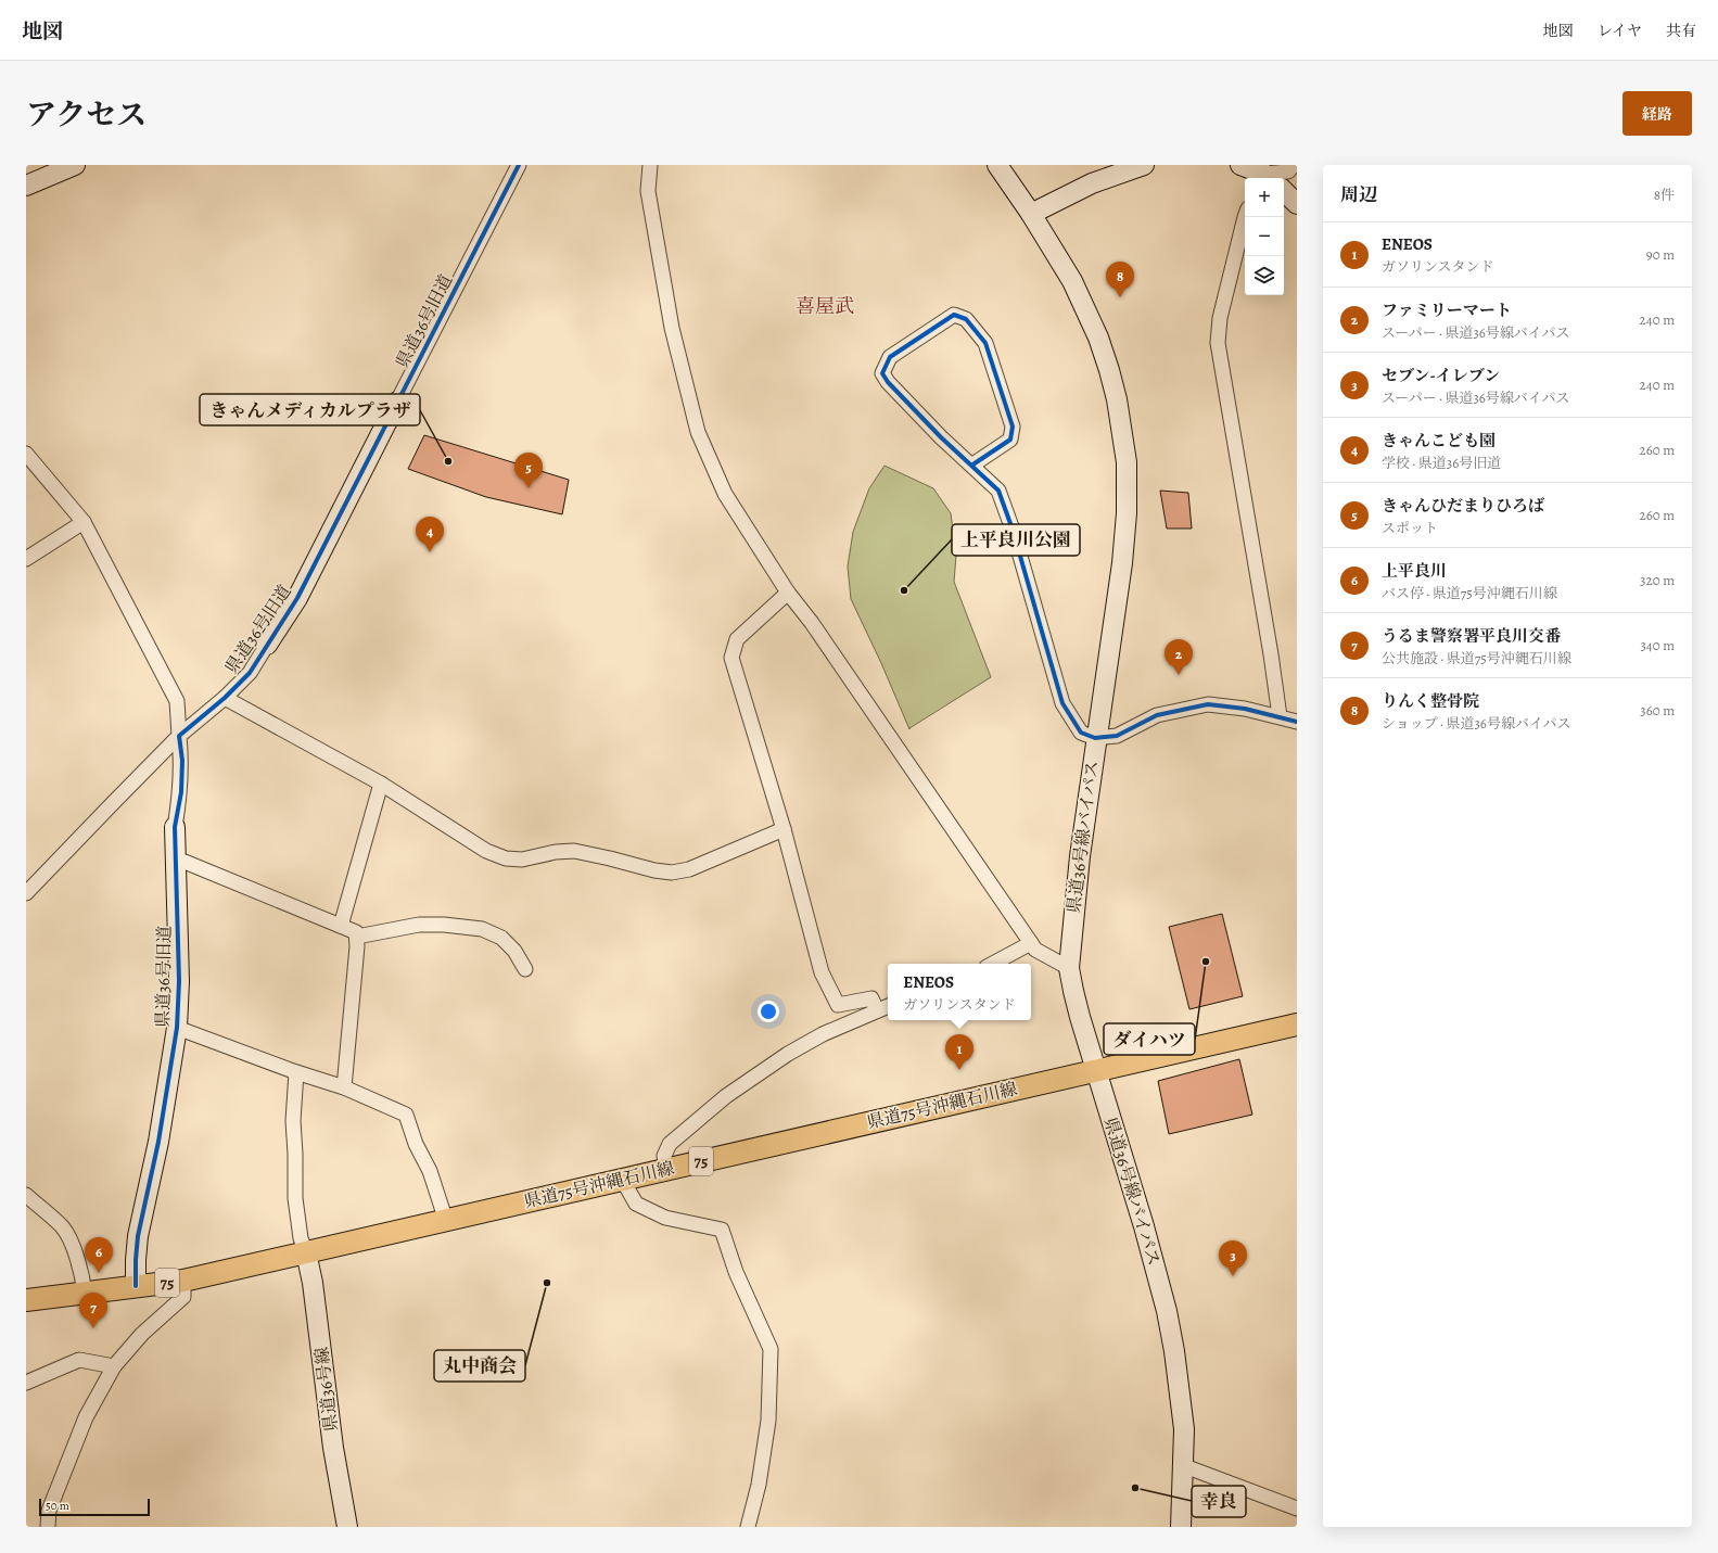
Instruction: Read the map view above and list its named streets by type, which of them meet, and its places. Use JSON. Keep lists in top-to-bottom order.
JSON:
{
  "streets": {
    "main road": [
      "県道36号旧道",
      "県道36号線バイパス",
      "県道75号沖縄石川線",
      "75",
      "県道36号線"
    ]
  },
  "crossings": [
    ["県道36号旧道", "県道75号沖縄石川線"],
    ["県道36号線バイパス", "県道75号沖縄石川線"],
    ["県道75号沖縄石川線", "県道36号線"]
  ],
  "districts": ["喜屋武"],
  "places": [
    "きゃんメディカルプラザ",
    "上平良川公園",
    "ダイハツ",
    "丸中商会",
    "幸良"
  ],
  "scale_bar": "50 m",
  "page": {
    "header": "地図",
    "nav": ["地図", "レイヤ", "共有"],
    "title": "アクセス",
    "buttons": "経路",
    "heading": ["周辺", "8件"],
    "map_buttons": ["+", "−"],
    "list": [
      {
        "mark": "1",
        "name": "ENEOS",
        "note": "ガソリンスタンド",
        "value": "90 m"
      },
      {
        "mark": "2",
        "name": "ファミリーマート",
        "note": "スーパー · 県道36号線バイパス",
        "value": "240 m"
      },
      {
        "mark": "3",
        "name": "セブン-イレブン",
        "note": "スーパー · 県道36号線バイパス",
        "value": "240 m"
      },
      {
        "mark": "4",
        "name": "きゃんこども園",
        "note": "学校 · 県道36号旧道",
        "value": "260 m"
      },
      {
        "mark": "5",
        "name": "きゃんひだまりひろば",
        "note": "スポット",
        "value": "260 m"
      },
      {
        "mark": "6",
        "name": "上平良川",
        "note": "バス停 · 県道75号沖縄石川線",
        "value": "320 m"
      },
      {
        "mark": "7",
        "name": "うるま警察署平良川交番",
        "note": "公共施設 · 県道75号沖縄石川線",
        "value": "340 m"
      },
      {
        "mark": "8",
        "name": "りんく整骨院",
        "note": "ショップ · 県道36号線バイパス",
        "value": "360 m"
      }
    ],
    "pins": [
      "8",
      "5",
      "4",
      "2",
      "1",
      "6",
      "3",
      "7"
    ],
    "popup": ["ENEOS", "ガソリンスタンド"],
    "scale": "50 m"
  }
}
